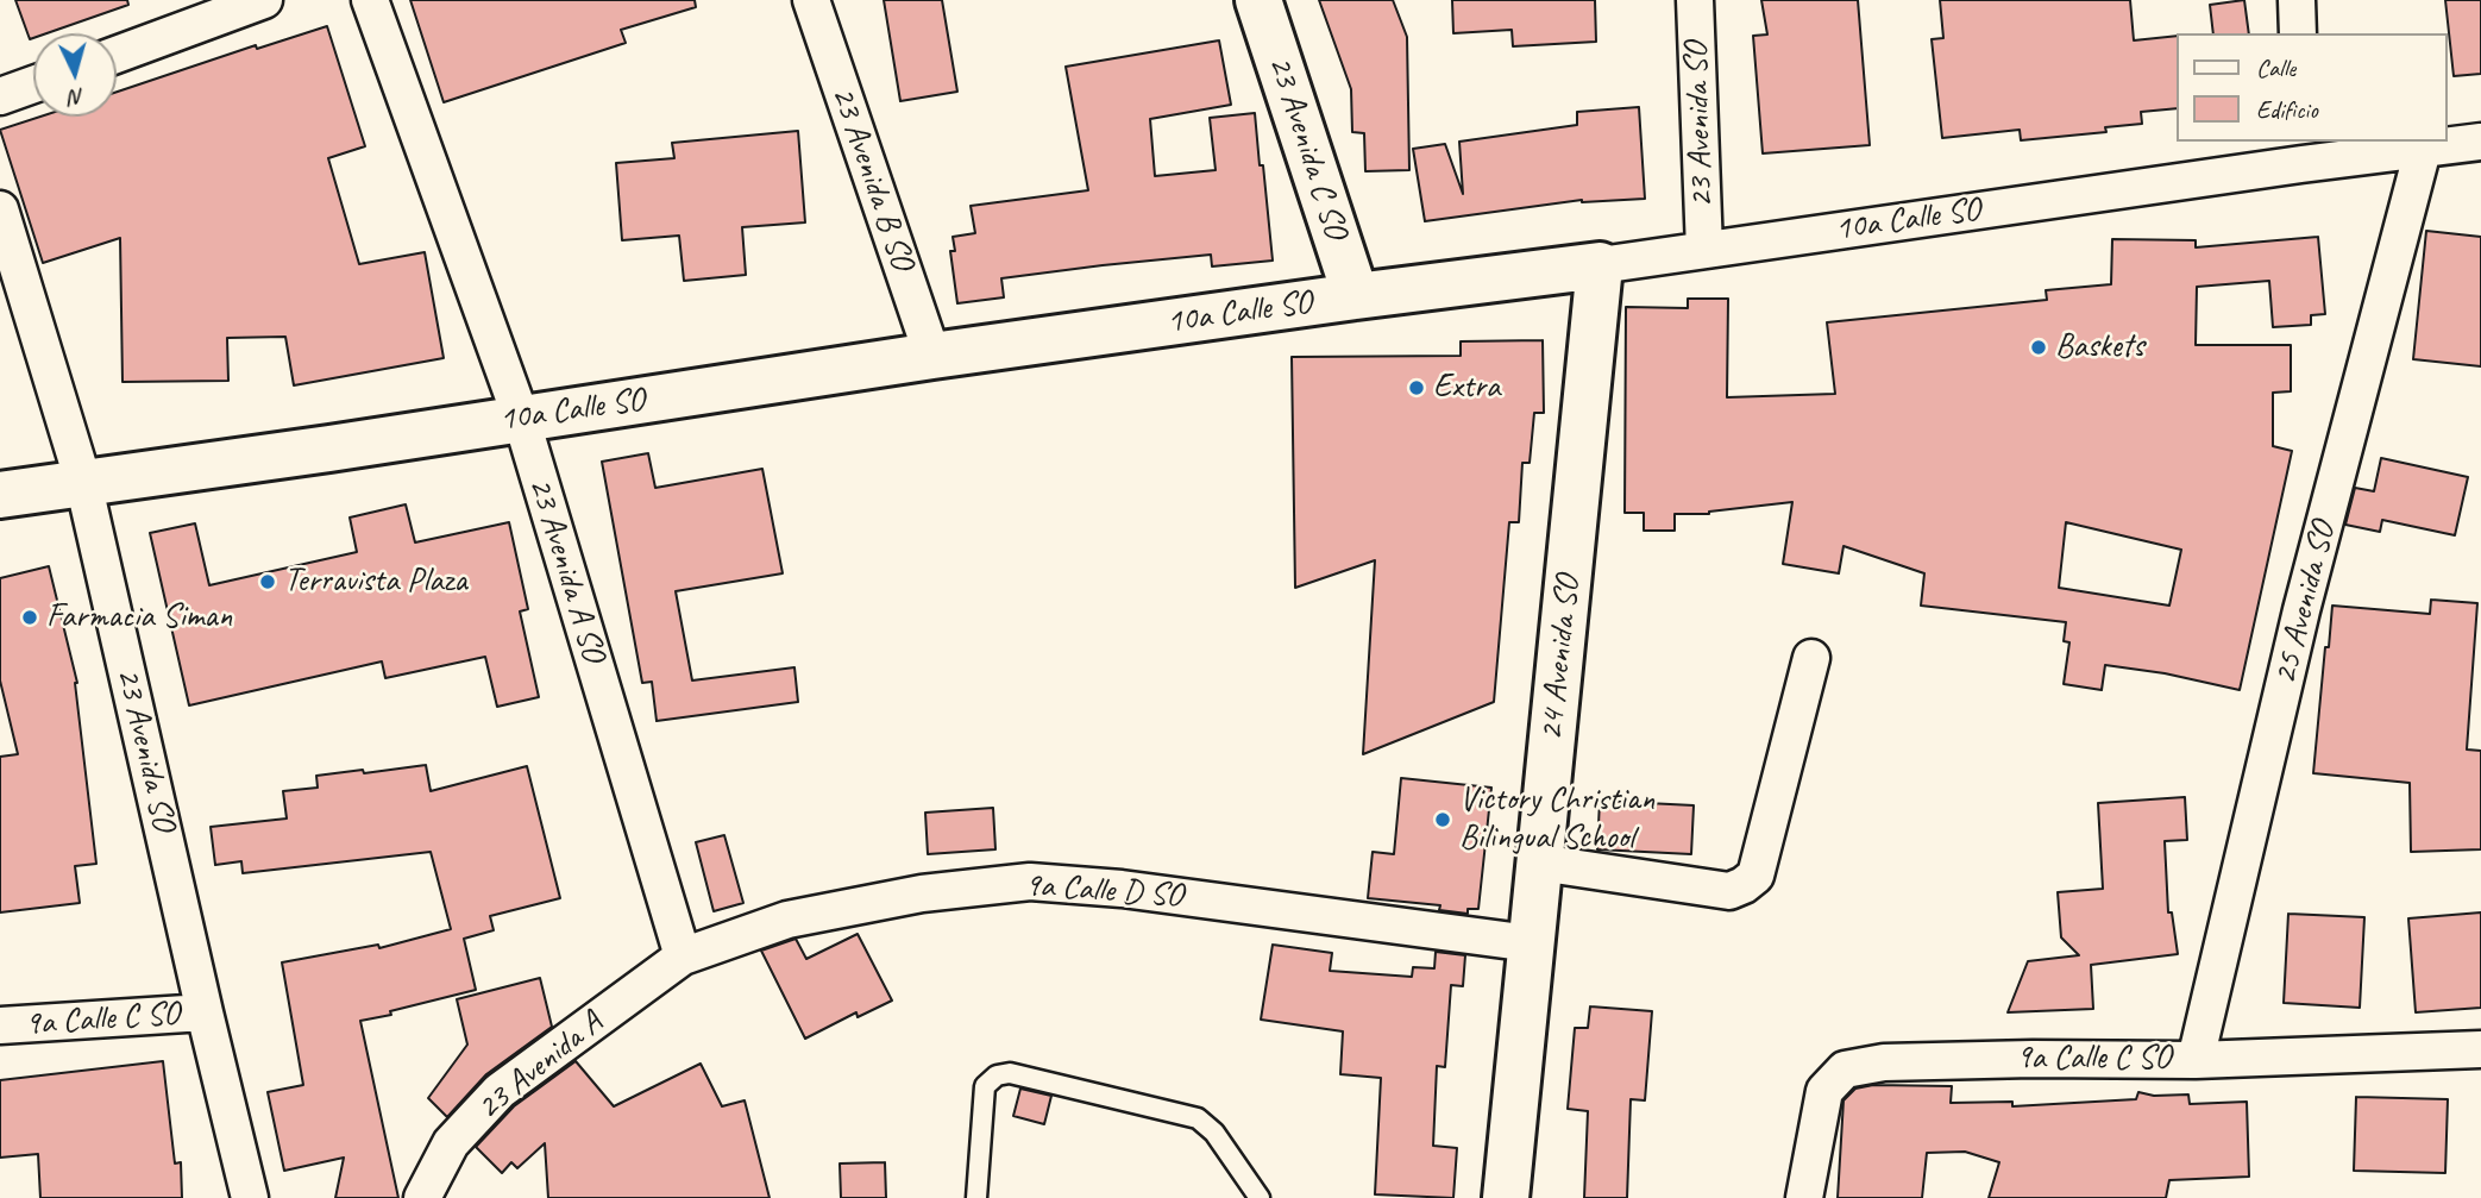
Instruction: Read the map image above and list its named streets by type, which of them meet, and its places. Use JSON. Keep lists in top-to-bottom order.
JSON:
{
  "streets": {
    "street": [
      "23 Avenida SO",
      "23 Avenida C SO",
      "23 Avenida B SO",
      "10a Calle SO",
      "23 Avenida A SO",
      "25 Avenida SO",
      "24 Avenida SO",
      "9a Calle D SO",
      "9a Calle C SO",
      "23 Avenida A"
    ]
  },
  "crossings": [
    ["23 Avenida SO", "10a Calle SO"],
    ["23 Avenida SO", "9a Calle C SO"],
    ["23 Avenida C SO", "10a Calle SO"],
    ["23 Avenida B SO", "10a Calle SO"],
    ["10a Calle SO", "23 Avenida A SO"],
    ["10a Calle SO", "25 Avenida SO"],
    ["10a Calle SO", "24 Avenida SO"],
    ["23 Avenida A SO", "9a Calle D SO"],
    ["23 Avenida A SO", "23 Avenida A"],
    ["25 Avenida SO", "9a Calle C SO"],
    ["24 Avenida SO", "9a Calle D SO"],
    ["9a Calle D SO", "23 Avenida A"]
  ],
  "places": [
    "Baskets",
    "Extra",
    "Terravista Plaza",
    "Farmacia Siman",
    "Victory Christian Bilingual School"
  ],
  "legend": ["Calle", "Edificio"],
  "north": "bottom"
}
